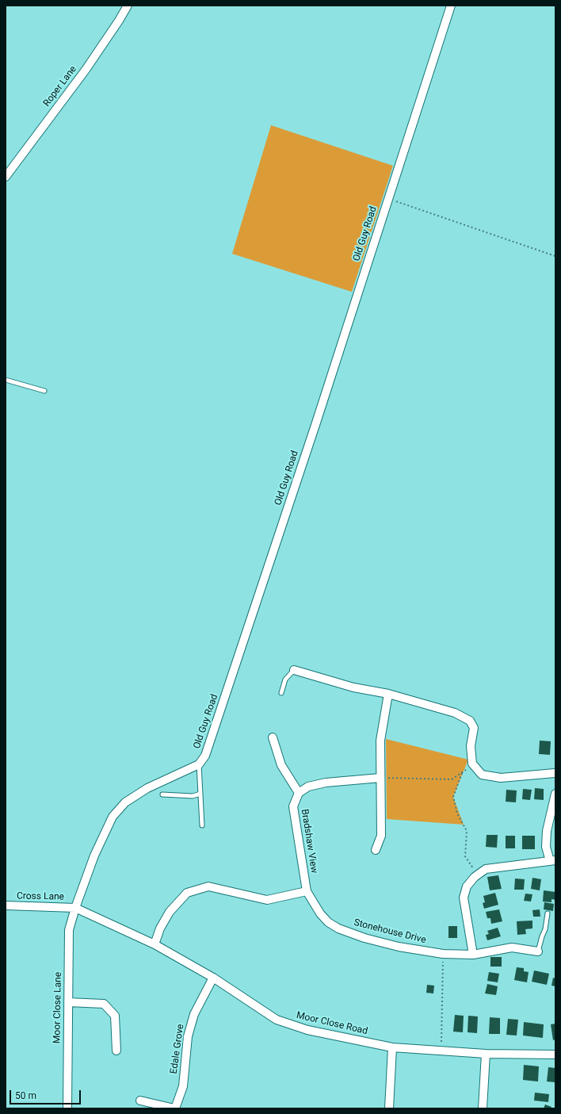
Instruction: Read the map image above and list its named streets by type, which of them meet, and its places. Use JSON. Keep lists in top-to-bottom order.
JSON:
{
  "streets": {
    "street": [
      "Roper Lane",
      "Old Guy Road",
      "Bradshaw View",
      "Cross Lane",
      "Stonehouse Drive",
      "Moor Close Lane",
      "Moor Close Road",
      "Edale Grove"
    ]
  },
  "crossings": [
    ["Old Guy Road", "Cross Lane"],
    ["Old Guy Road", "Moor Close Lane"],
    ["Old Guy Road", "Moor Close Road"],
    ["Bradshaw View", "Stonehouse Drive"],
    ["Cross Lane", "Moor Close Lane"],
    ["Cross Lane", "Moor Close Road"],
    ["Moor Close Lane", "Moor Close Road"],
    ["Moor Close Road", "Edale Grove"]
  ],
  "scale_bar": "50 m"
}
